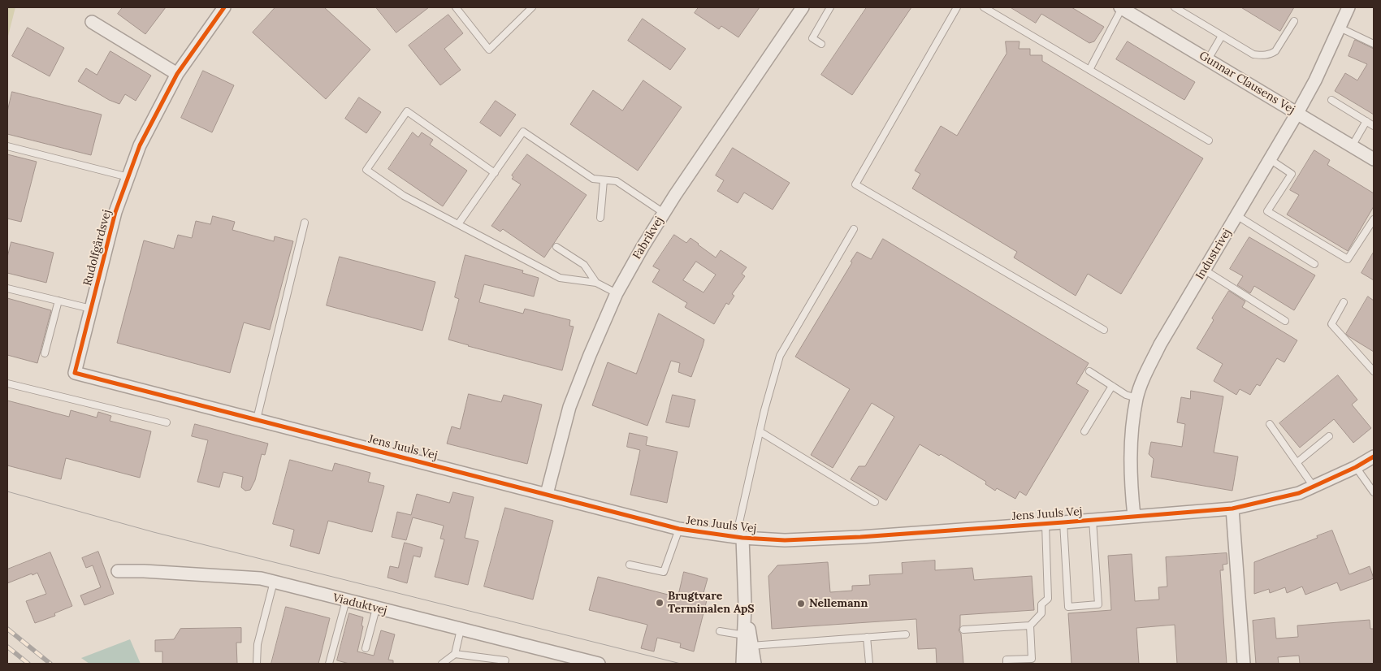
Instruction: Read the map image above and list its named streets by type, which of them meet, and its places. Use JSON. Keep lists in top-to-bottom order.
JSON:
{
  "streets": {
    "street": [
      "Gunnar Clausens Vej",
      "Fabrikvej",
      "Rudolfgårdsvej",
      "Industrivej",
      "Jens Juuls Vej",
      "Viaduktvej"
    ]
  },
  "crossings": [
    ["Gunnar Clausens Vej", "Industrivej"],
    ["Fabrikvej", "Jens Juuls Vej"],
    ["Rudolfgårdsvej", "Jens Juuls Vej"],
    ["Industrivej", "Jens Juuls Vej"]
  ],
  "places": ["Brugtvare Terminalen ApS", "Nellemann"]
}
